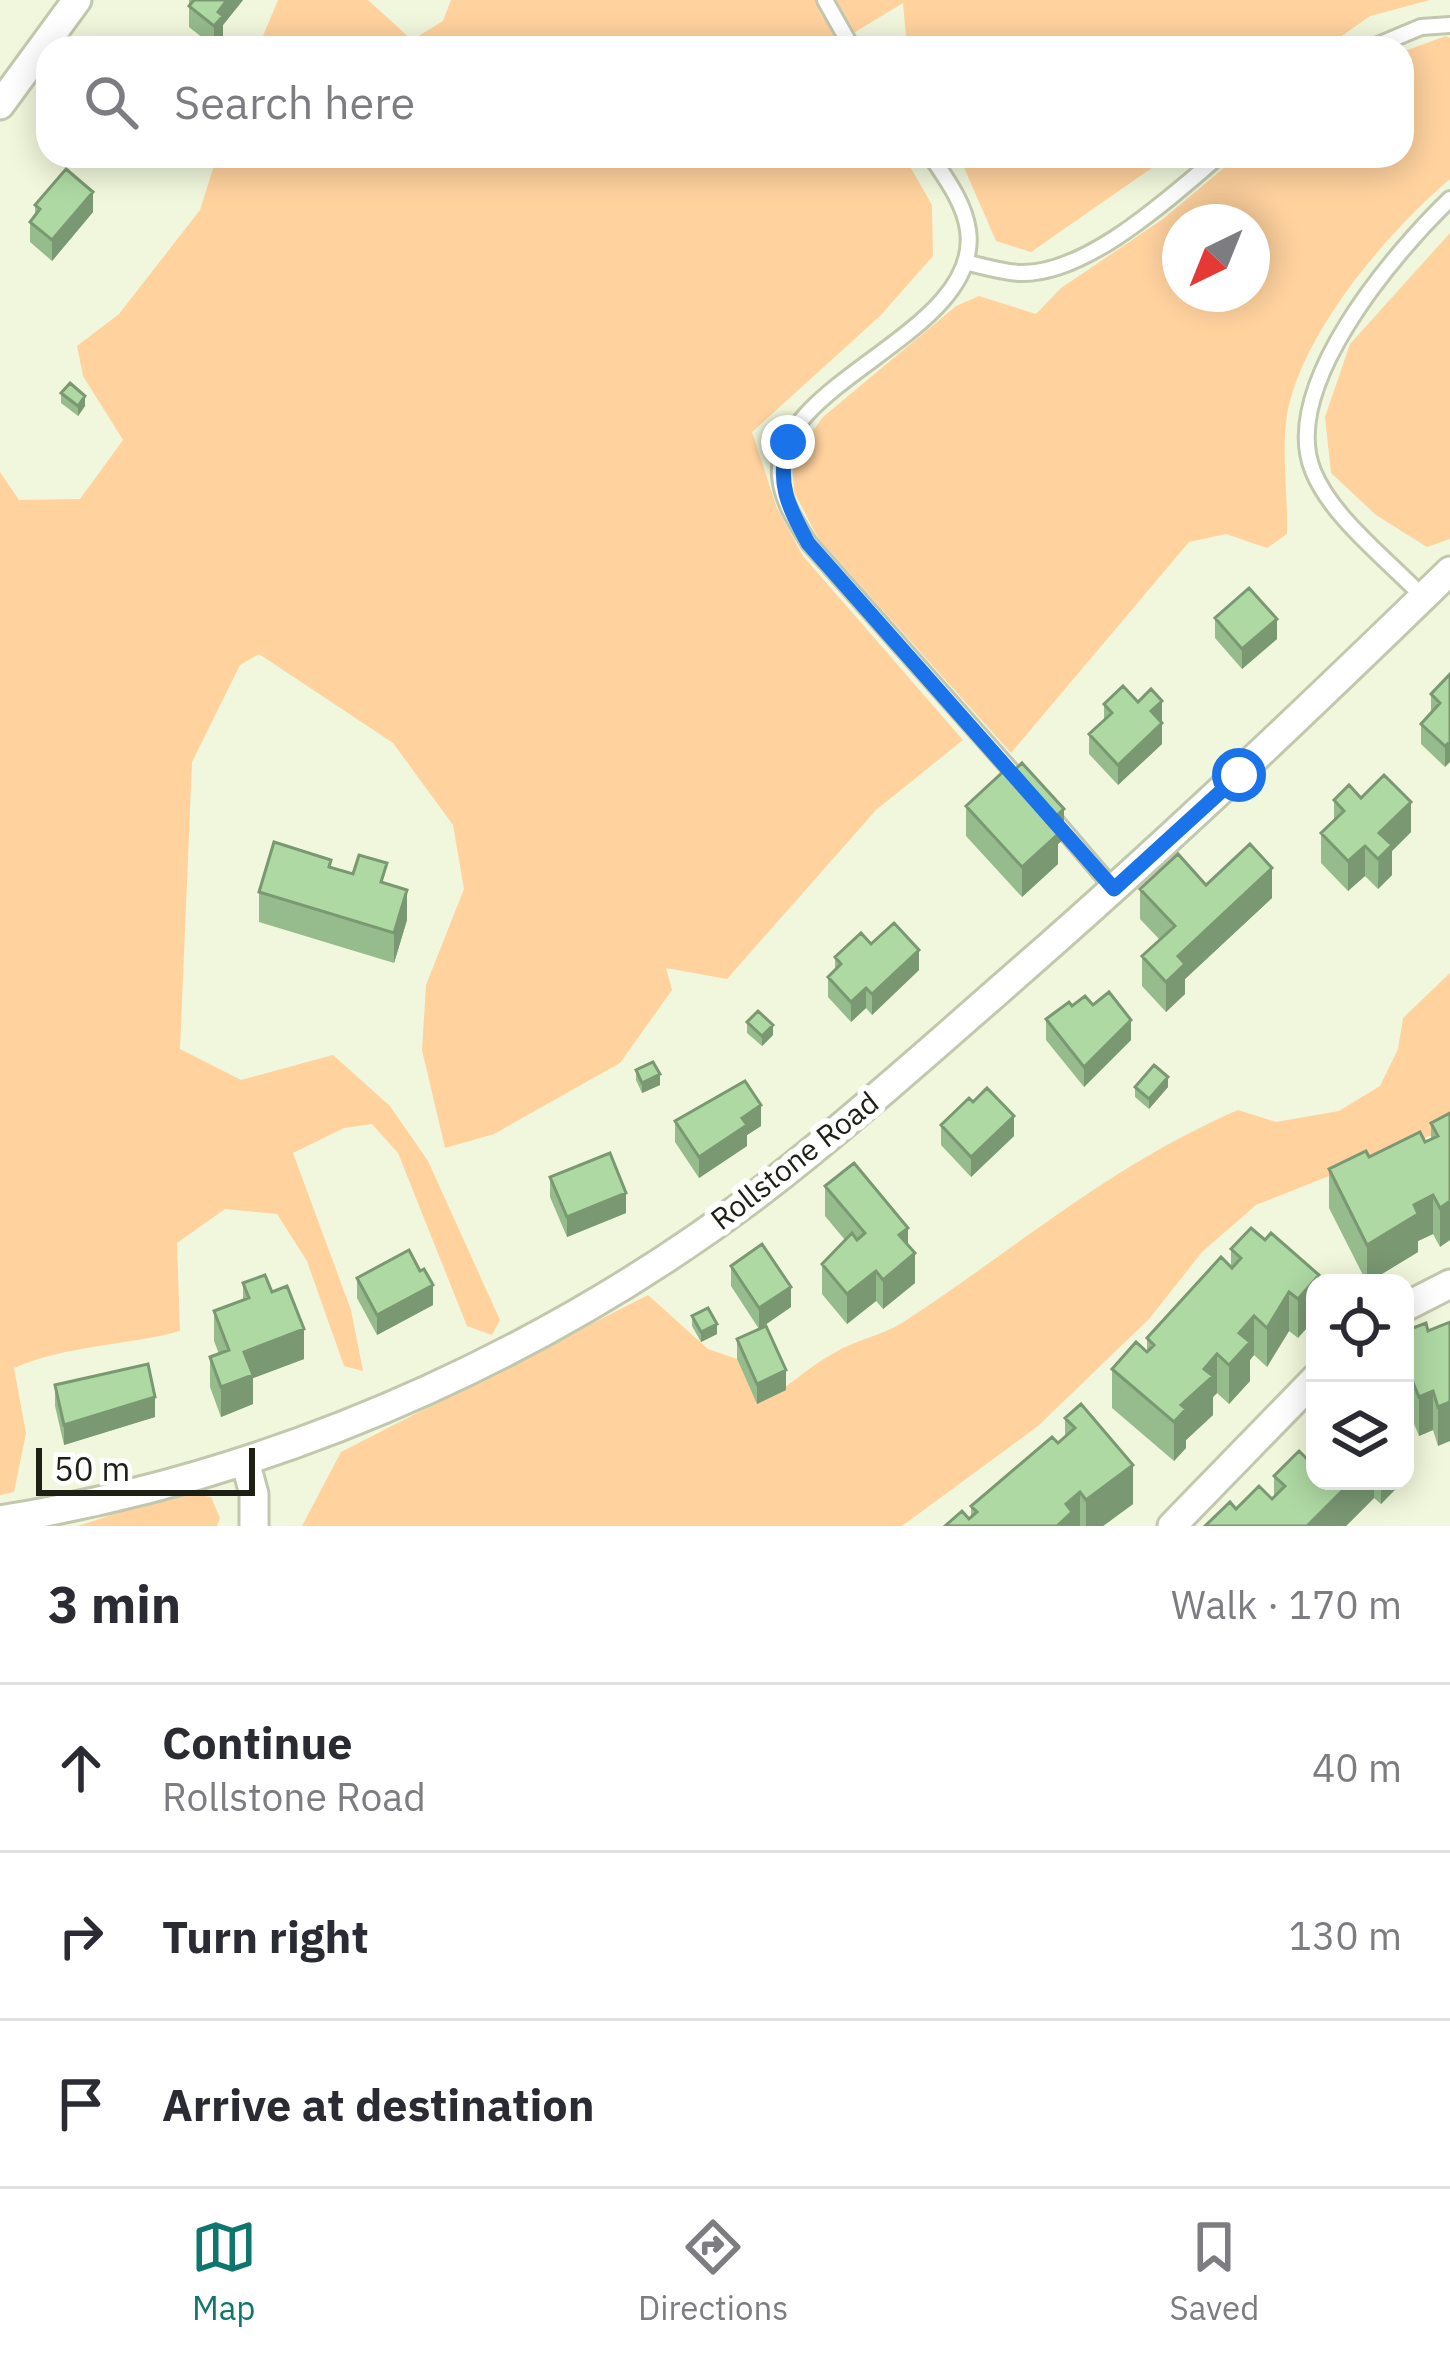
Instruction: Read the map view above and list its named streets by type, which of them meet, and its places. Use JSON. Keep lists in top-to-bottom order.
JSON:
{
  "streets": {
    "street": ["Rollstone Road"]
  },
  "scale_bar": "50 m",
  "north": "bottom left",
  "page": {
    "search": "Search here",
    "scale": "50 m",
    "heading": ["3 min", "Walk · 170 m"],
    "list": [
      ["Continue", "Rollstone Road", "40 m"],
      ["Turn right", "130 m"],
      "Arrive at destination"
    ],
    "nav": ["Map", "Directions", "Saved"]
  }
}
